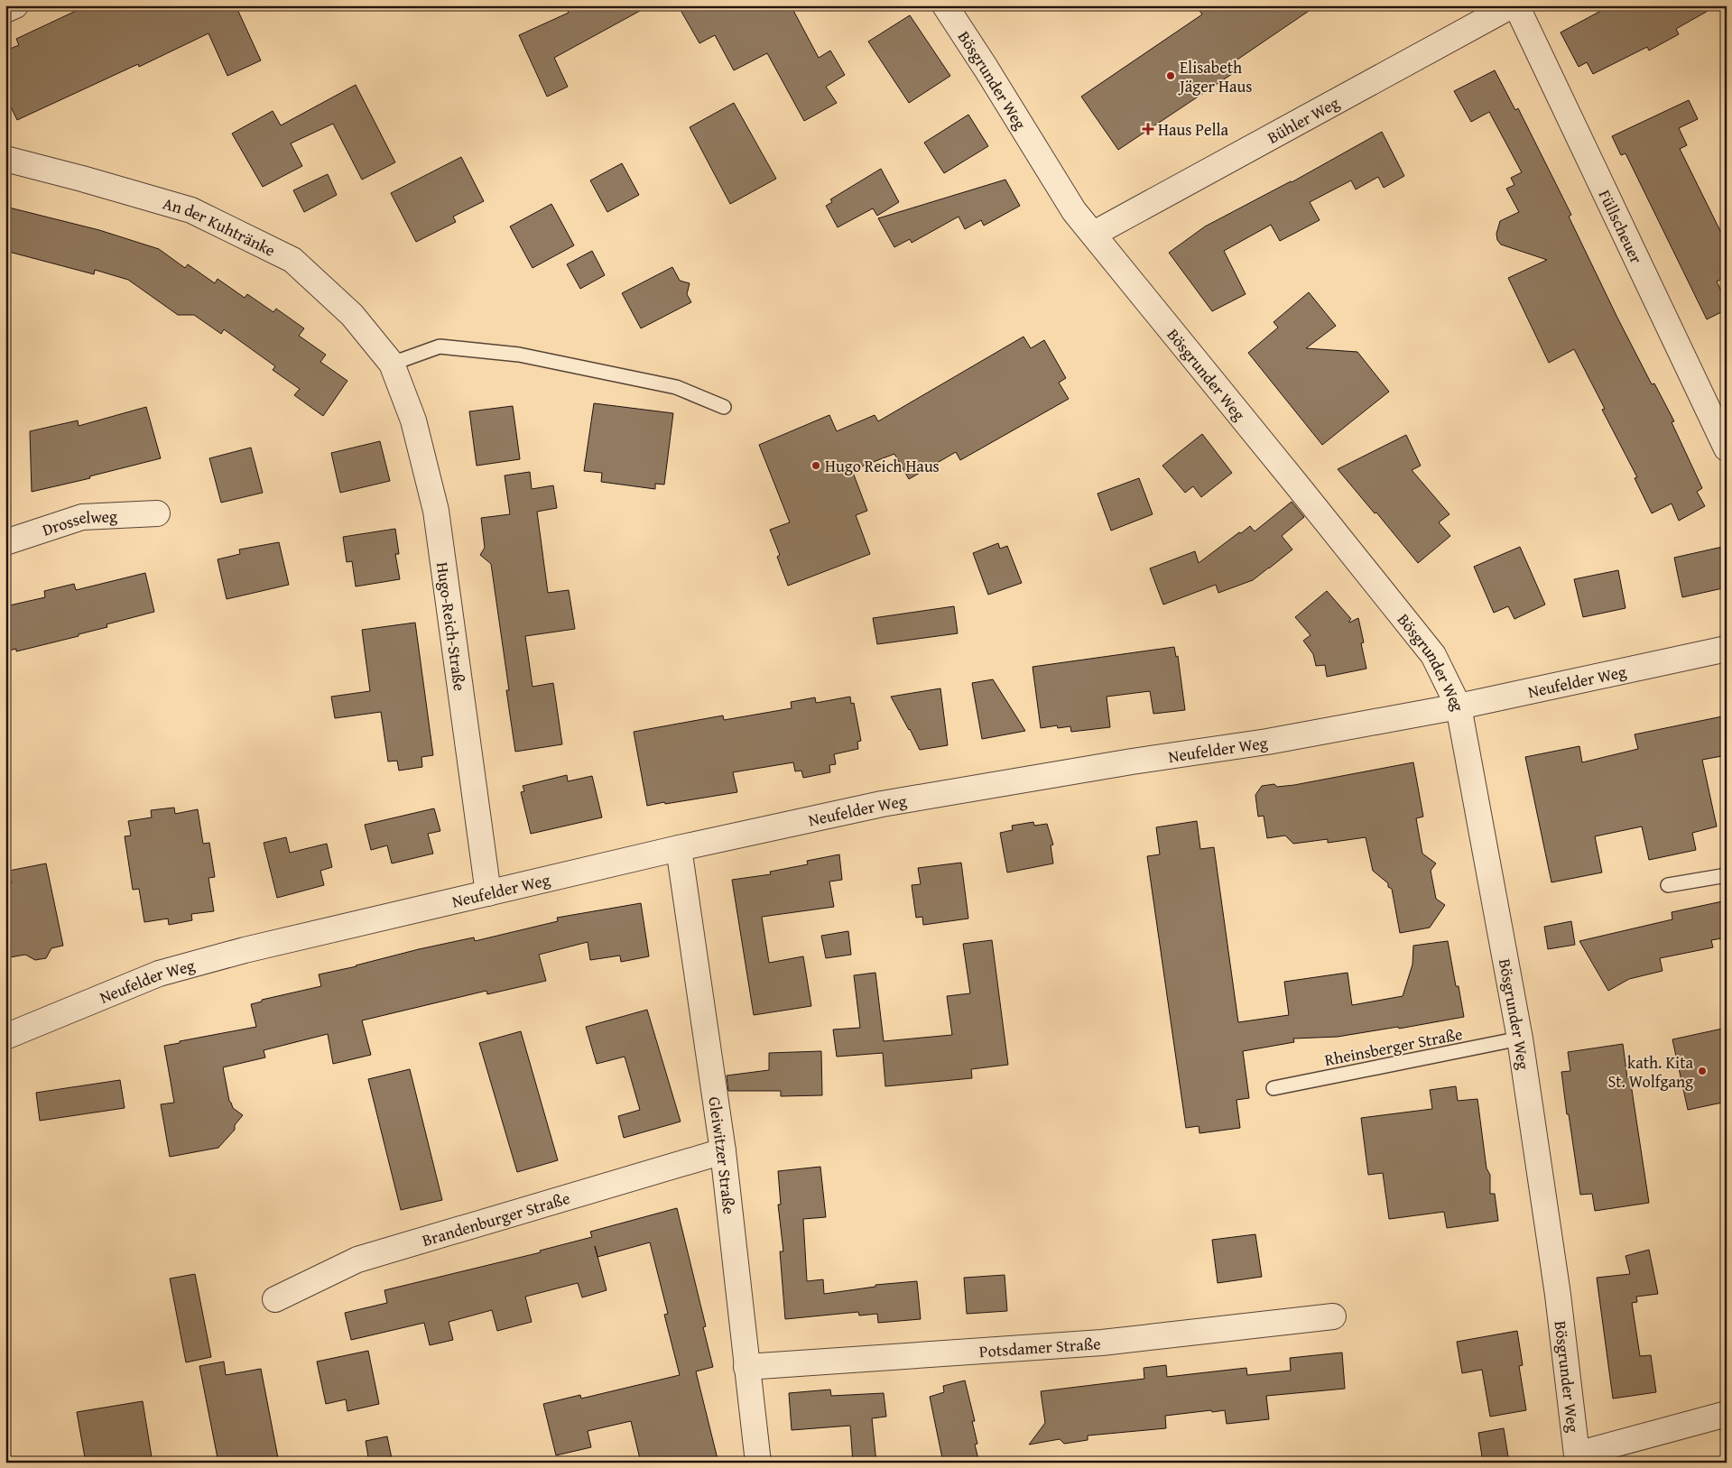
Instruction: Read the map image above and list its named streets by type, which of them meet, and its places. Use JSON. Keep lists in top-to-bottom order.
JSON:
{
  "streets": {
    "street": [
      "Bösgrunder Weg",
      "Bühler Weg",
      "An der Kuhtränke",
      "Füllscheuer",
      "Drosselweg",
      "Hugo-Reich-Straße",
      "Neufelder Weg",
      "Gleiwitzer Straße",
      "Brandenburger Straße",
      "Potsdamer Straße"
    ],
    "lane": ["Rheinsberger Straße"]
  },
  "crossings": [
    ["Bösgrunder Weg", "Bühler Weg"],
    ["Bösgrunder Weg", "Neufelder Weg"],
    ["Bösgrunder Weg", "Rheinsberger Straße"],
    ["An der Kuhtränke", "Hugo-Reich-Straße"],
    ["Hugo-Reich-Straße", "Neufelder Weg"],
    ["Neufelder Weg", "Gleiwitzer Straße"],
    ["Gleiwitzer Straße", "Brandenburger Straße"],
    ["Gleiwitzer Straße", "Potsdamer Straße"]
  ],
  "places": {
    "other": ["Elisabeth Jäger Haus", "Hugo Reich Haus", "kath. Kita St. Wolfgang"],
    "health": ["Haus Pella"]
  }
}
